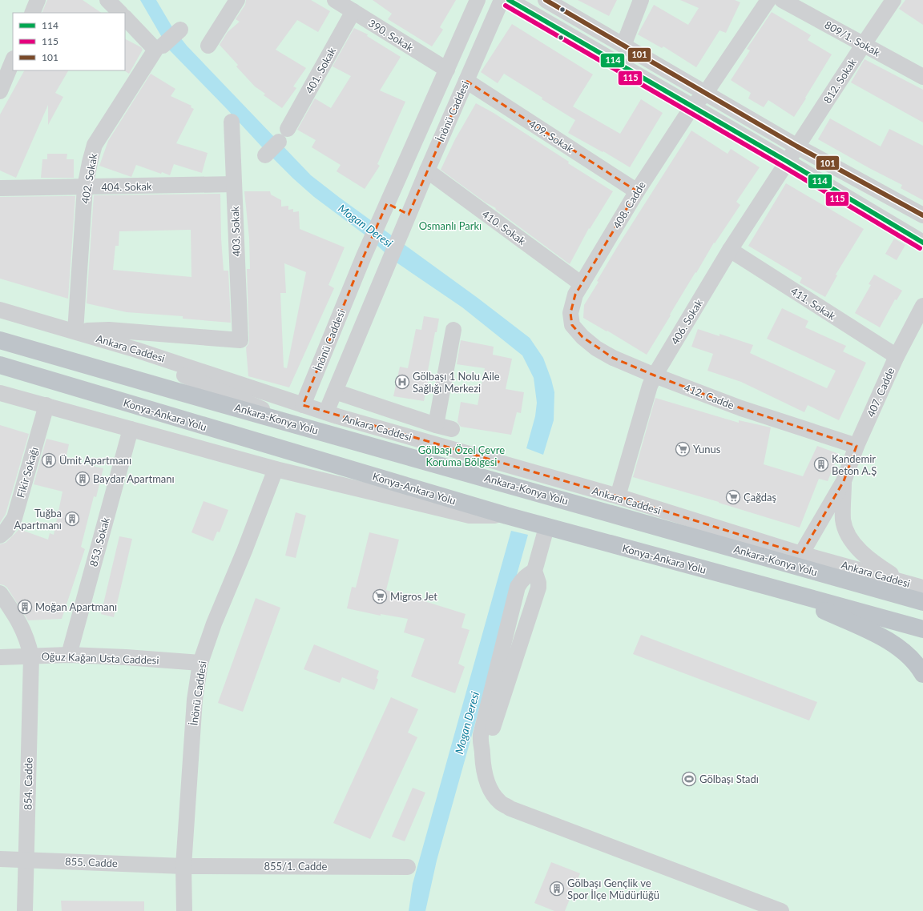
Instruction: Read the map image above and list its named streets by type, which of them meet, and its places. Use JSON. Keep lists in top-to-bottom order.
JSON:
{
  "streets": {
    "highway": ["Konya-Ankara Yolu", "Ankara-Konya Yolu"],
    "street": [
      "390. Sokak",
      "809/1. Sokak",
      "401. Sokak",
      "812. Sokak",
      "İnönü Caddesi",
      "409. Sokak",
      "402. Sokak",
      "404. Sokak",
      "408. Cadde",
      "410. Sokak",
      "403. Sokak",
      "411. Sokak",
      "406. Sokak",
      "Ankara Caddesi",
      "407. Cadde",
      "412. Cadde",
      "Fikir Sokağı",
      "853. Sokak",
      "Oğuz Kağan Usta Caddesi",
      "854. Cadde",
      "855. Cadde",
      "855/1. Cadde"
    ]
  },
  "crossings": [
    ["390. Sokak", "401. Sokak"],
    ["390. Sokak", "İnönü Caddesi"],
    ["809/1. Sokak", "812. Sokak"],
    ["812. Sokak", "406. Sokak"],
    ["İnönü Caddesi", "409. Sokak"],
    ["İnönü Caddesi", "410. Sokak"],
    ["İnönü Caddesi", "Ankara Caddesi"],
    ["İnönü Caddesi", "Oğuz Kağan Usta Caddesi"],
    ["İnönü Caddesi", "855. Cadde"],
    ["İnönü Caddesi", "855/1. Cadde"],
    ["409. Sokak", "408. Cadde"],
    ["402. Sokak", "404. Sokak"],
    ["402. Sokak", "403. Sokak"],
    ["402. Sokak", "Ankara Caddesi"],
    ["404. Sokak", "403. Sokak"],
    ["408. Cadde", "410. Sokak"],
    ["408. Cadde", "412. Cadde"],
    ["403. Sokak", "Ankara Caddesi"],
    ["411. Sokak", "406. Sokak"],
    ["411. Sokak", "407. Cadde"],
    ["406. Sokak", "Ankara Caddesi"],
    ["406. Sokak", "412. Cadde"],
    ["407. Cadde", "412. Cadde"],
    ["853. Sokak", "Oğuz Kağan Usta Caddesi"],
    ["Oğuz Kağan Usta Caddesi", "854. Cadde"],
    ["854. Cadde", "855. Cadde"],
    ["855. Cadde", "855/1. Cadde"]
  ],
  "water": ["Mogan Deresi"],
  "parks": ["Osmanlı Parkı", "Gölbaşı Özel Çevre Koruma Bölgesi"],
  "places": {
    "hospital": ["Gölbaşı 1 Nolu Aile Sağlığı Merkezi"],
    "supermarket": ["Yunus", "Çağdaş", "Migros Jet"],
    "building": [
      "Ümit Apartmanı",
      "Kandemir Beton A.Ş",
      "Baydar Apartmanı",
      "Tuğba Apartmanı",
      "Moğan Apartmanı",
      "Gölbaşı Gençlik ve Spor İlçe Müdürlüğü"
    ],
    "sports": ["Gölbaşı Stadı"]
  },
  "lines": ["transit line 114", "transit line 101", "transit line 115"],
  "legend": ["114", "115", "101"]
}
